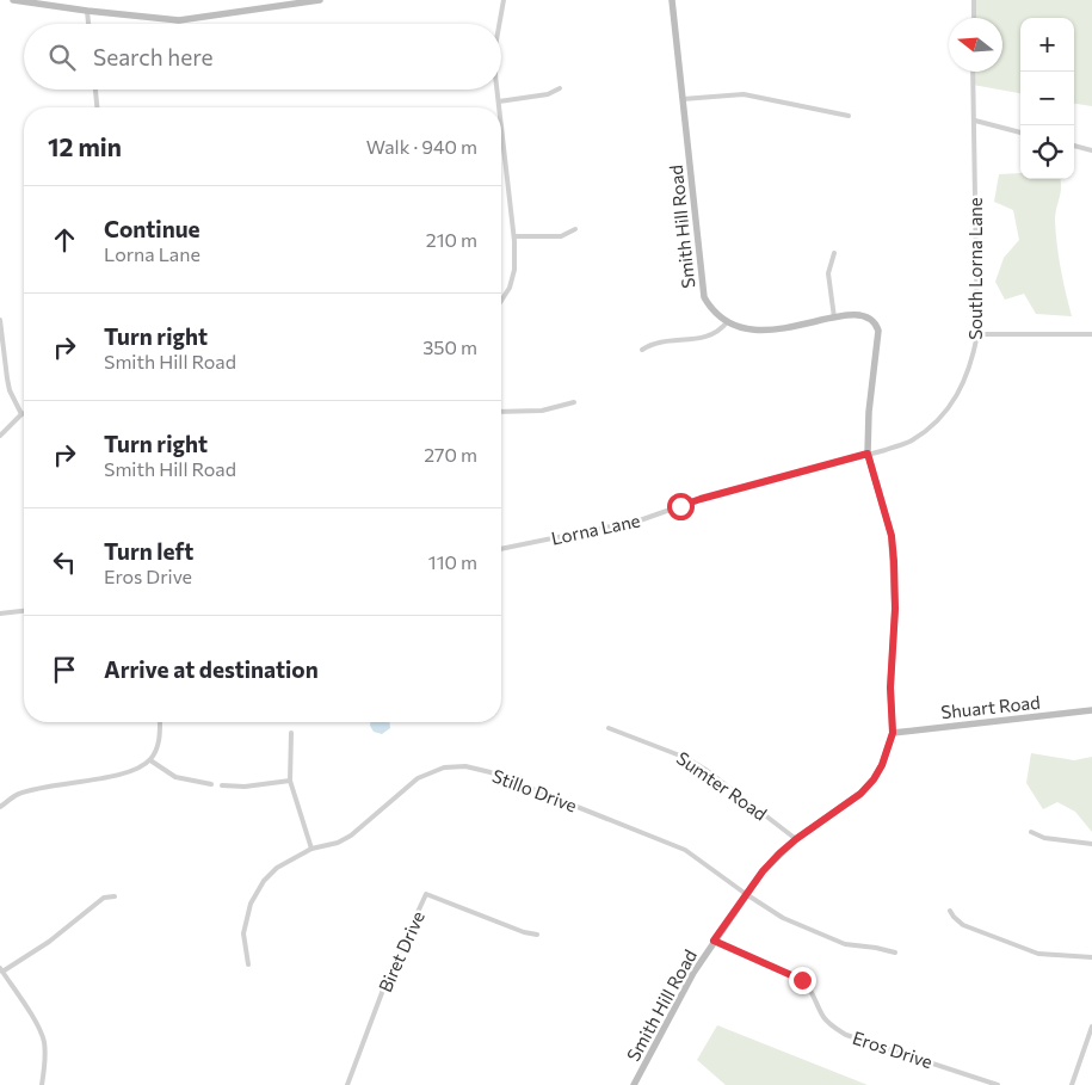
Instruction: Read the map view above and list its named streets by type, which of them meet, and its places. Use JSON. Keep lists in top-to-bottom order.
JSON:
{
  "streets": {
    "street": [
      "Smith Hill Road",
      "South Lorna Lane",
      "Lorna Lane",
      "Shuart Road",
      "Sumter Road",
      "Stillo Drive",
      "Biret Drive",
      "Eros Drive"
    ]
  },
  "crossings": [
    ["Smith Hill Road", "South Lorna Lane"],
    ["Smith Hill Road", "Lorna Lane"],
    ["Smith Hill Road", "Shuart Road"],
    ["Smith Hill Road", "Sumter Road"],
    ["Smith Hill Road", "Stillo Drive"],
    ["Smith Hill Road", "Eros Drive"],
    ["South Lorna Lane", "Lorna Lane"]
  ],
  "north": "left",
  "page": {
    "map_buttons": ["+", "−"],
    "search": "Search here",
    "heading": ["12 min", "Walk · 940 m"],
    "list": [
      ["Continue", "Lorna Lane", "210 m"],
      ["Turn right", "Smith Hill Road", "350 m"],
      ["Turn right", "Smith Hill Road", "270 m"],
      ["Turn left", "Eros Drive", "110 m"],
      "Arrive at destination"
    ]
  }
}
